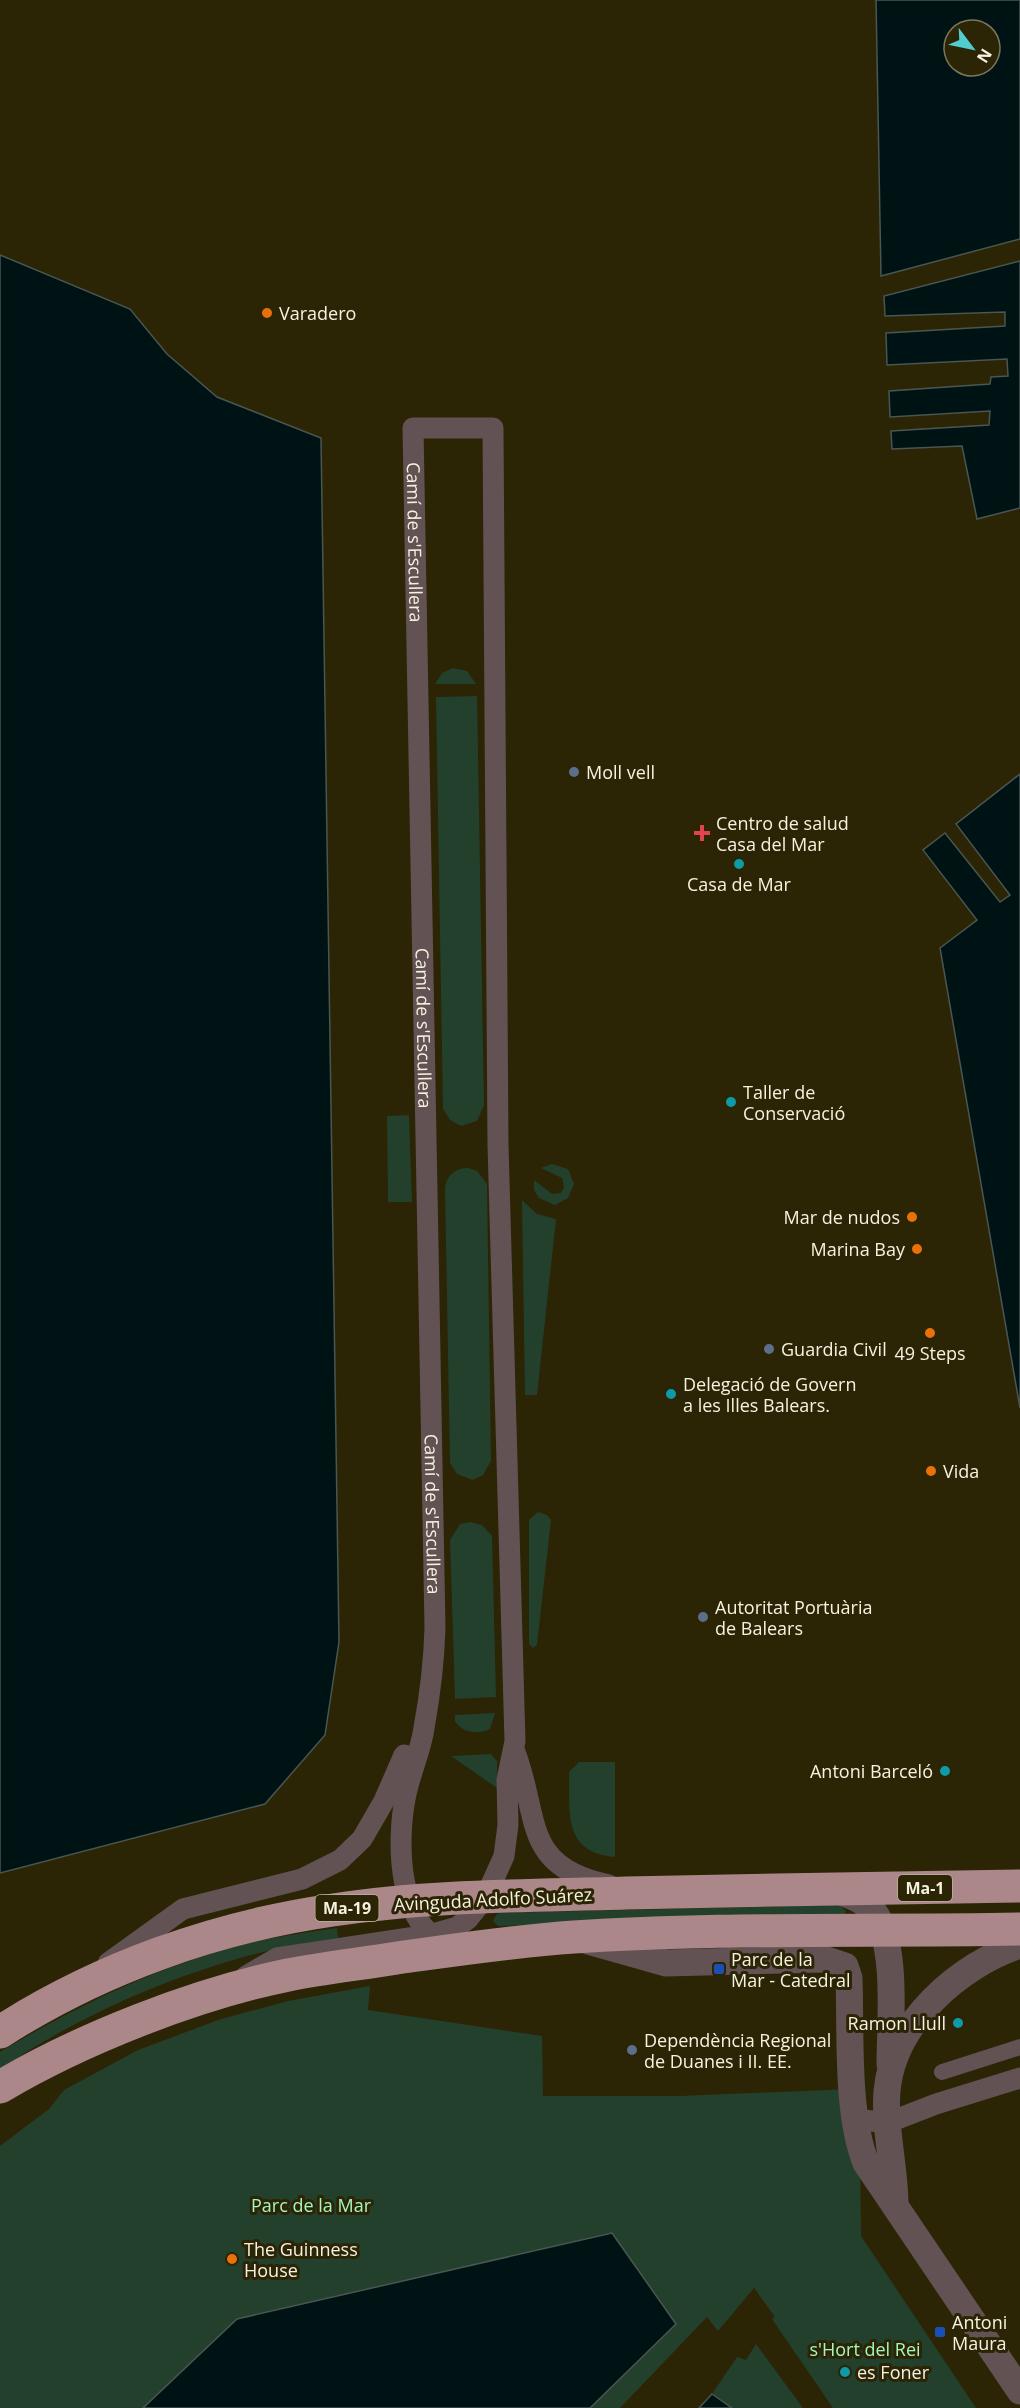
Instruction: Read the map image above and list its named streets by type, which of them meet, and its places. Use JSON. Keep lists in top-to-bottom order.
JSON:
{
  "streets": {
    "highway": ["Ma-1", "Avinguda Adolfo Suárez", "Ma-19"],
    "street": ["Camí de s'Escullera"]
  },
  "crossings": [
    ["Ma-1", "Avinguda Adolfo Suárez"]
  ],
  "parks": ["Parc de la Mar", "s'Hort del Rei"],
  "places": {
    "other": [
      "Varadero",
      "Moll vell",
      "Casa de Mar",
      "Taller de Conservació",
      "Mar de nudos",
      "Marina Bay",
      "49 Steps",
      "Guardia Civil",
      "Delegació de Govern a les Illes Balears.",
      "Vida",
      "Autoritat Portuària de Balears",
      "Antoni Barceló",
      "Ramon Llull",
      "Dependència Regional de Duanes i II. EE.",
      "The Guinness House",
      "es Foner"
    ],
    "health": ["Centro de salud Casa del Mar"],
    "transit": ["Parc de la Mar - Catedral", "Antoni Maura"]
  },
  "north": "bottom right"
}
